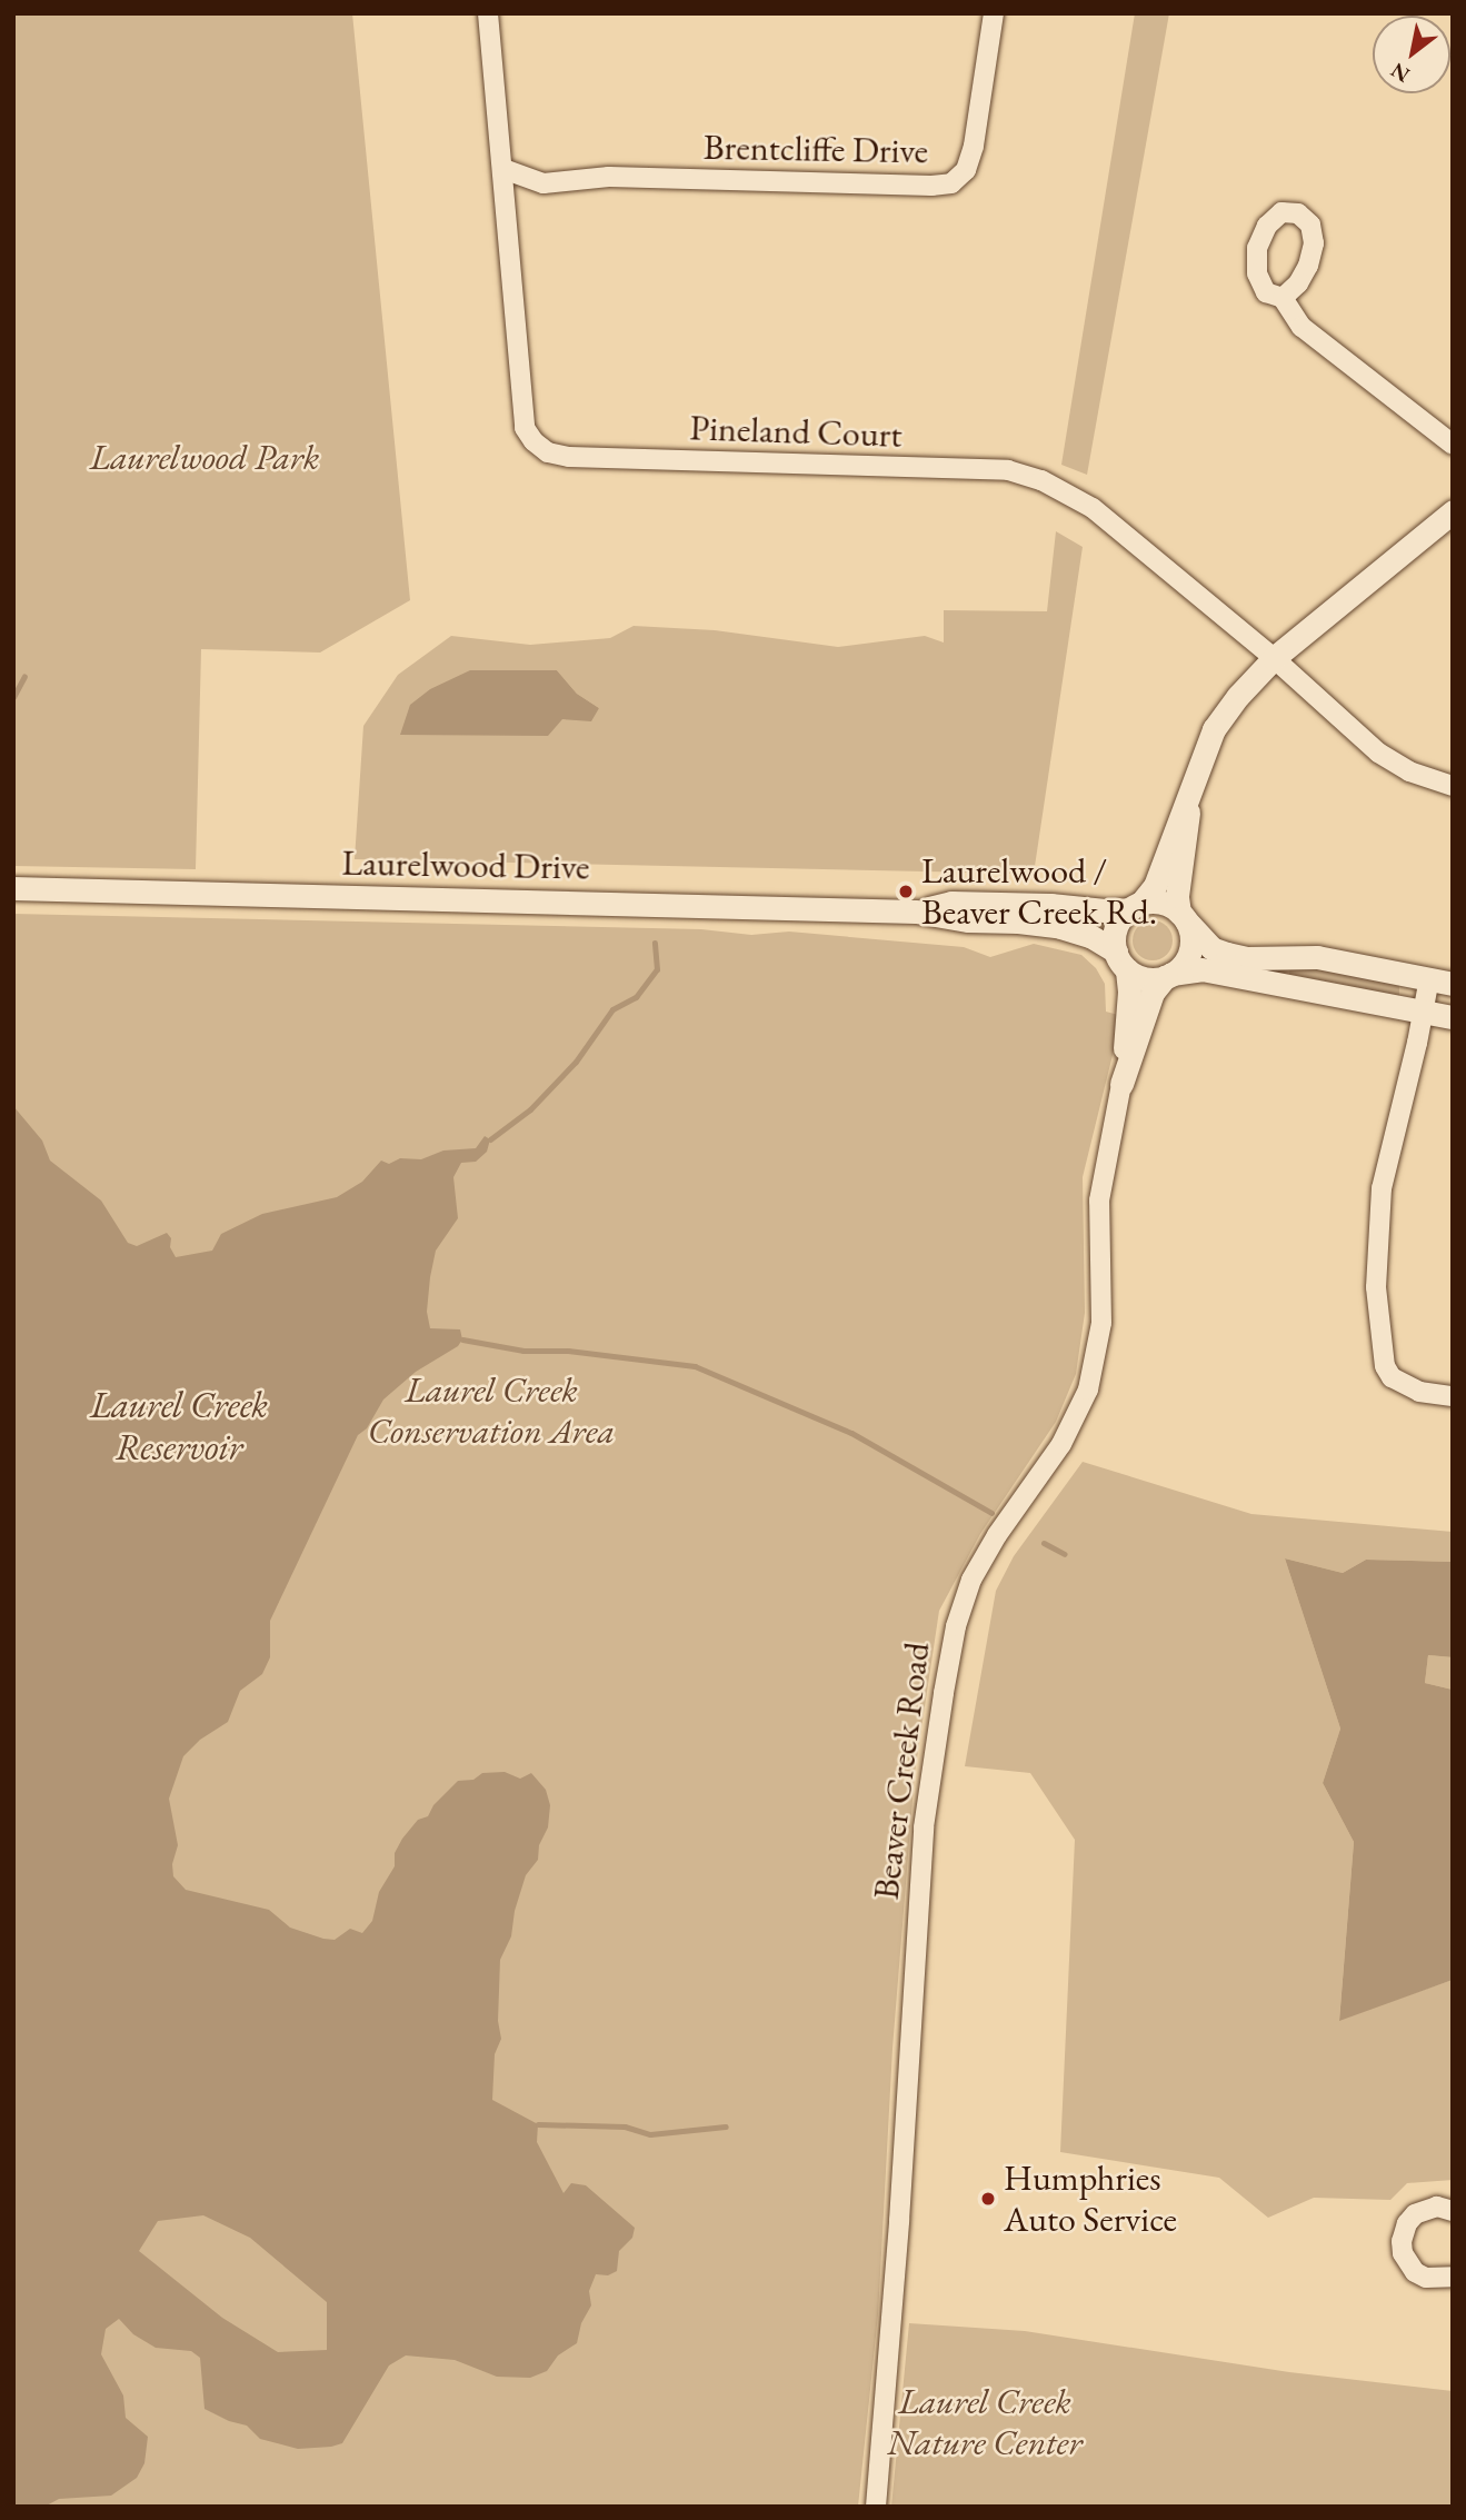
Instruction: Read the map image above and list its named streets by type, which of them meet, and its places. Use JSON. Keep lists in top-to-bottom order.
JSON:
{
  "streets": {
    "street": [
      "Brentcliffe Drive",
      "Pineland Court",
      "Laurelwood Drive",
      "Beaver Creek Road"
    ]
  },
  "crossings": [
    ["Brentcliffe Drive", "Pineland Court"],
    ["Laurelwood Drive", "Beaver Creek Road"]
  ],
  "water": ["Laurel Creek Reservoir"],
  "parks": ["Laurelwood Park", "Laurel Creek Conservation Area", "Laurel Creek Nature Center"],
  "places": ["Laurelwood / Beaver Creek Rd.", "Humphries Auto Service"],
  "north": "bottom left"
}
